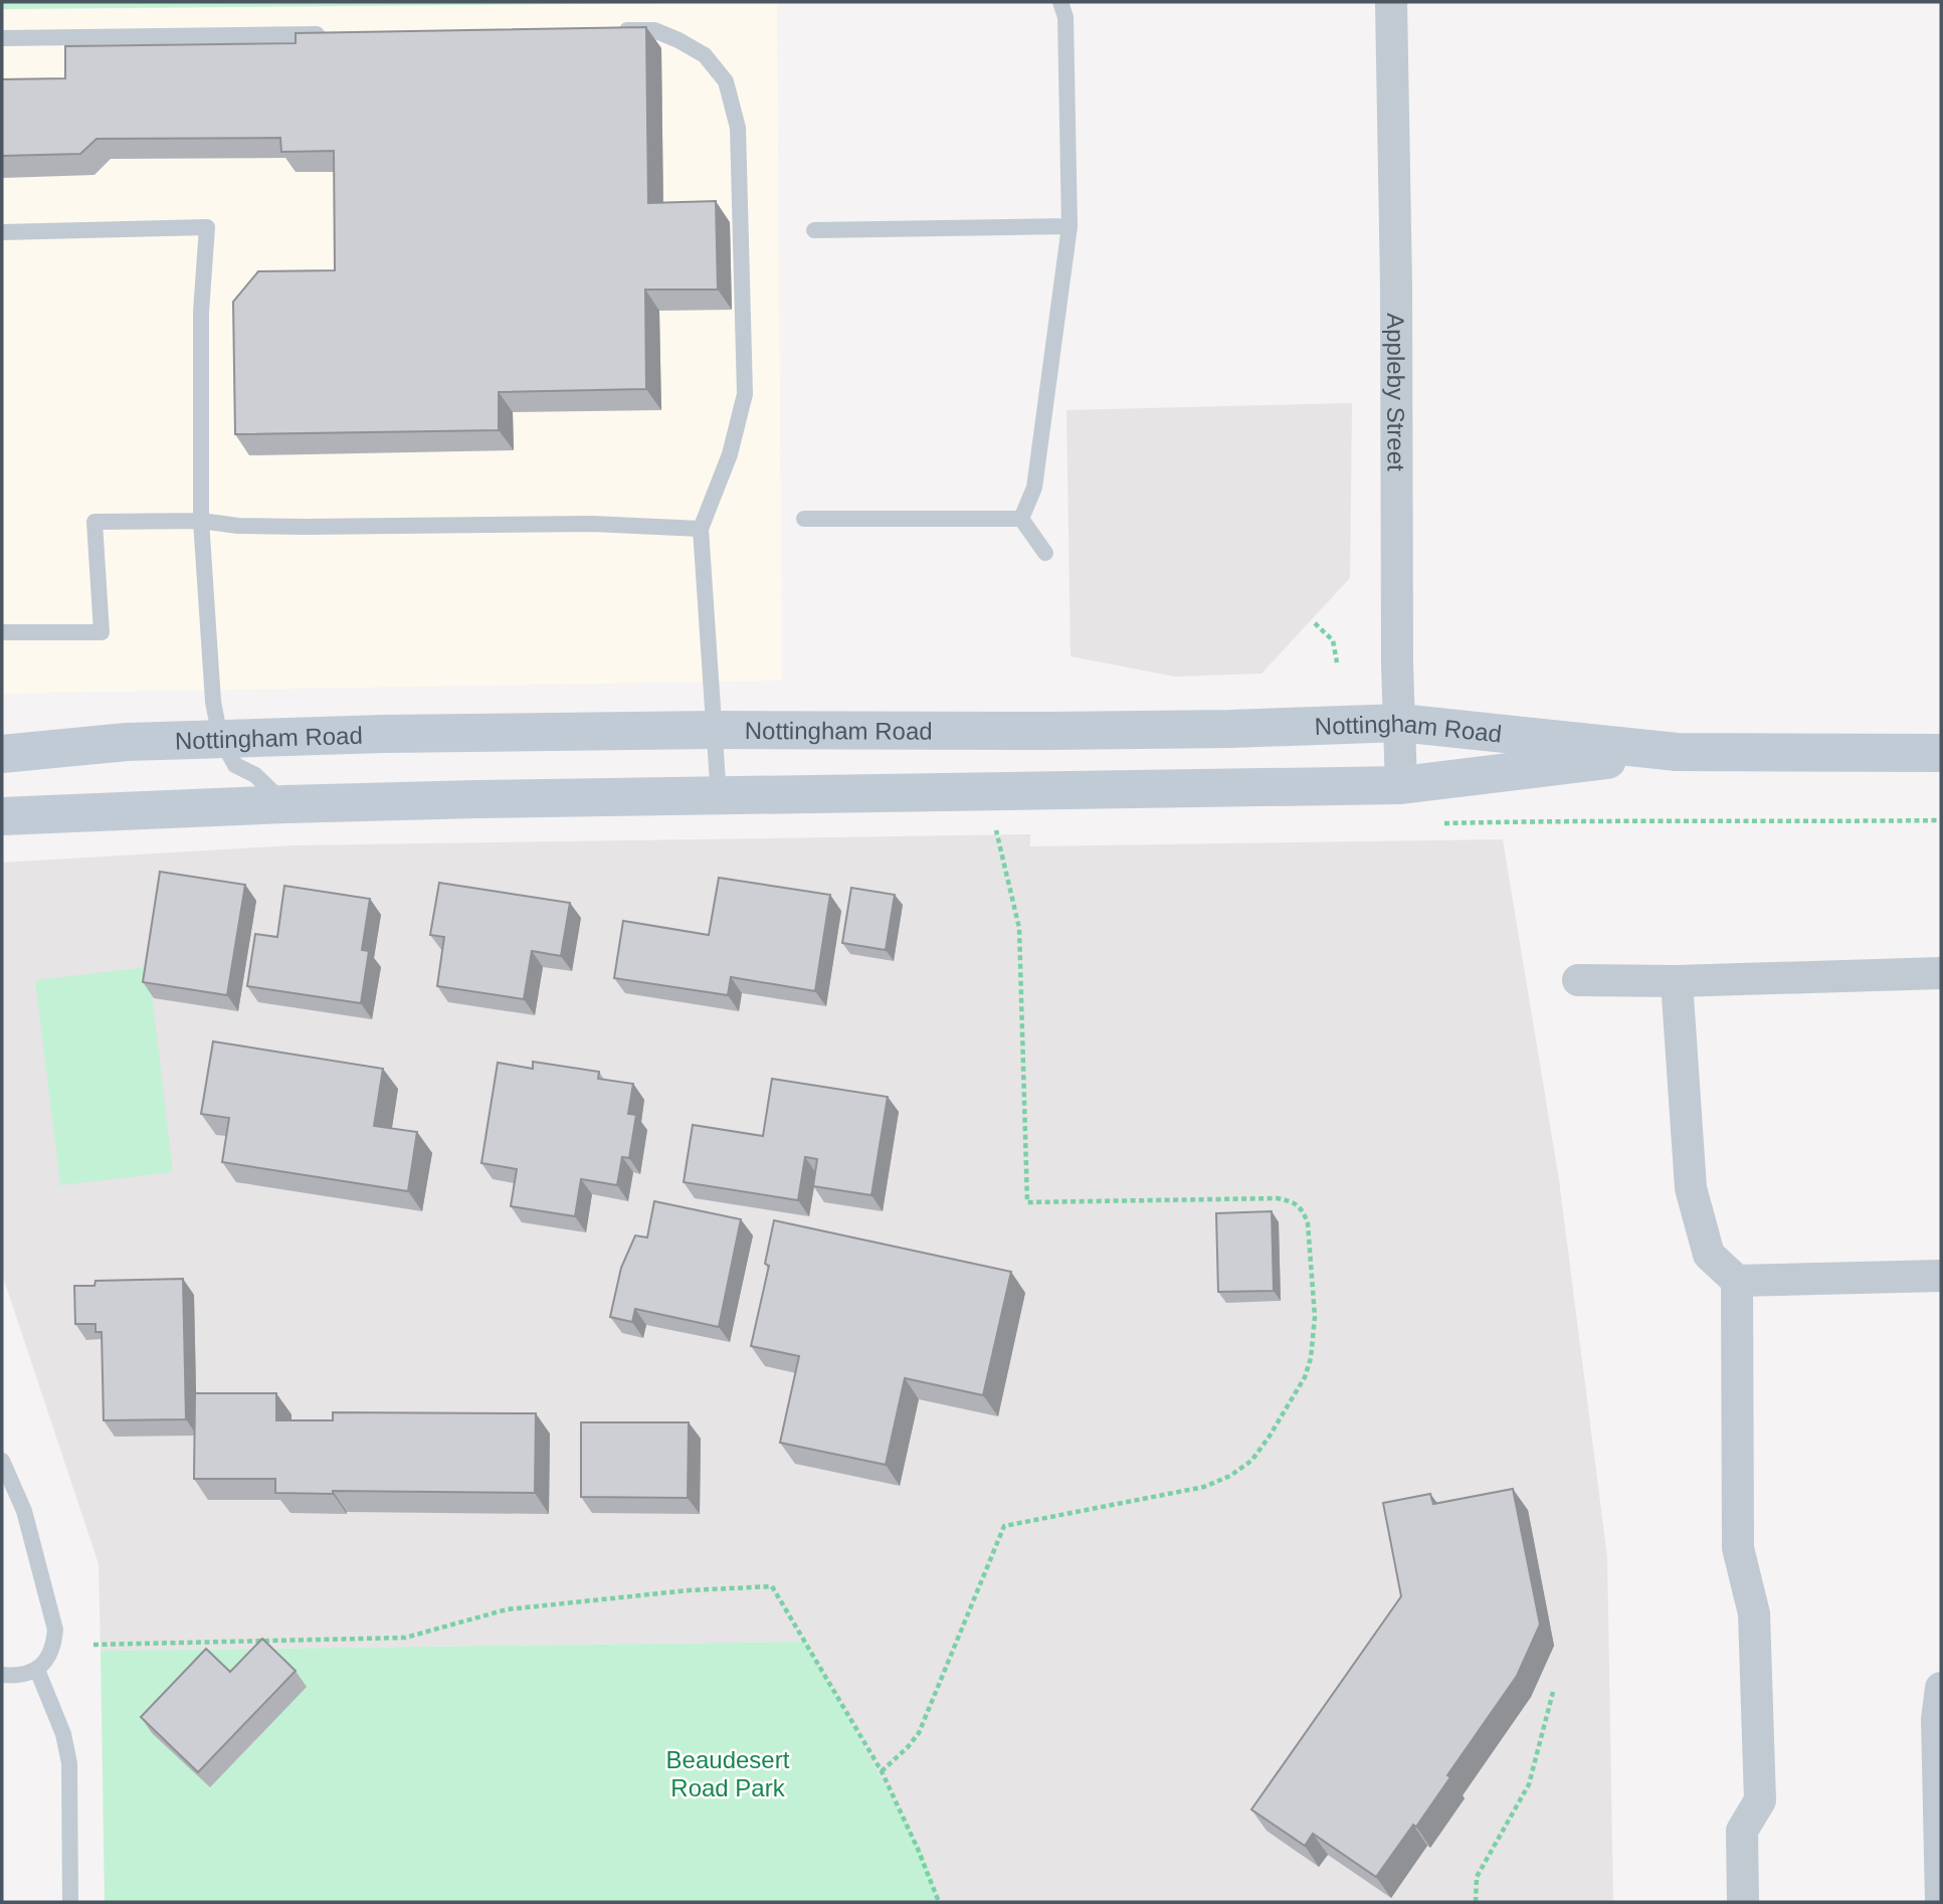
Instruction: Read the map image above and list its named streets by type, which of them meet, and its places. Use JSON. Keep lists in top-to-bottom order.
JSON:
{
  "streets": {
    "street": ["Appleby Street", "Nottingham Road"]
  },
  "crossings": [
    ["Appleby Street", "Nottingham Road"]
  ],
  "parks": ["Beaudesert Road Park"]
}
